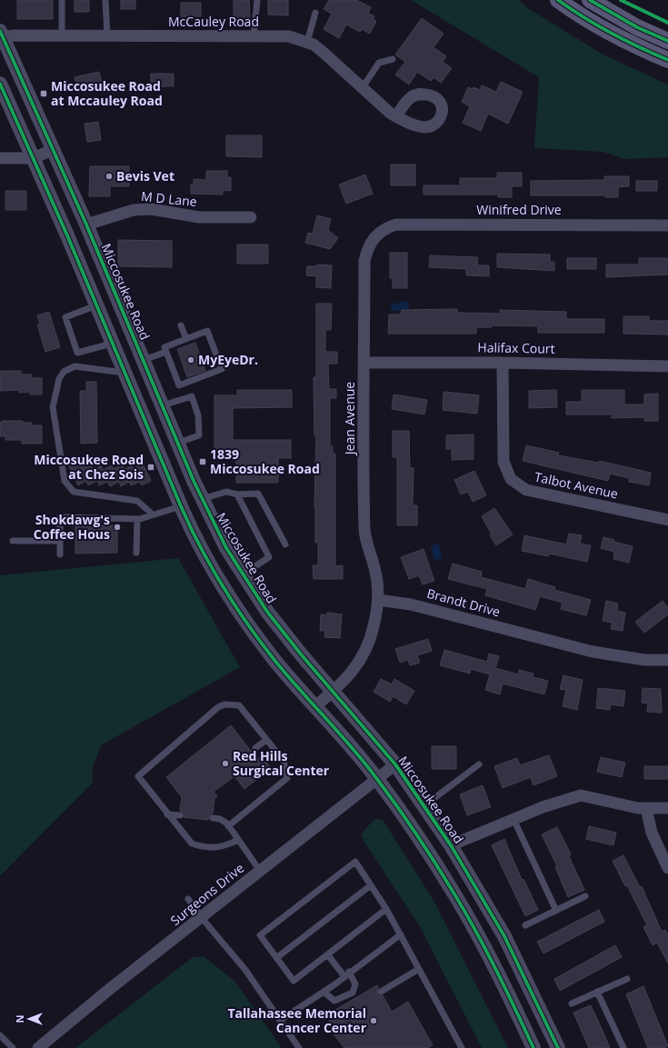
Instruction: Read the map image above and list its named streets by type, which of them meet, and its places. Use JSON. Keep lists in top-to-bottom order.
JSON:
{
  "streets": {
    "street": [
      "McCauley Road",
      "M D Lane",
      "Winifred Drive",
      "Miccosukee Road",
      "Halifax Court",
      "Jean Avenue",
      "Talbot Avenue",
      "Brandt Drive",
      "Surgeons Drive"
    ]
  },
  "crossings": [
    ["McCauley Road", "Miccosukee Road"],
    ["M D Lane", "Miccosukee Road"],
    ["Winifred Drive", "Jean Avenue"],
    ["Miccosukee Road", "Surgeons Drive"],
    ["Halifax Court", "Jean Avenue"],
    ["Halifax Court", "Talbot Avenue"],
    ["Jean Avenue", "Brandt Drive"]
  ],
  "places": {
    "transit": ["Miccosukee Road at Mccauley Road", "1839 Miccosukee Road", "Miccosukee Road at Chez Sois"],
    "other": [
      "Bevis Vet",
      "MyEyeDr.",
      "Shokdawg's Coffee Hous",
      "Red Hills Surgical Center",
      "Tallahassee Memorial Cancer Center"
    ]
  },
  "north": "left"
}
